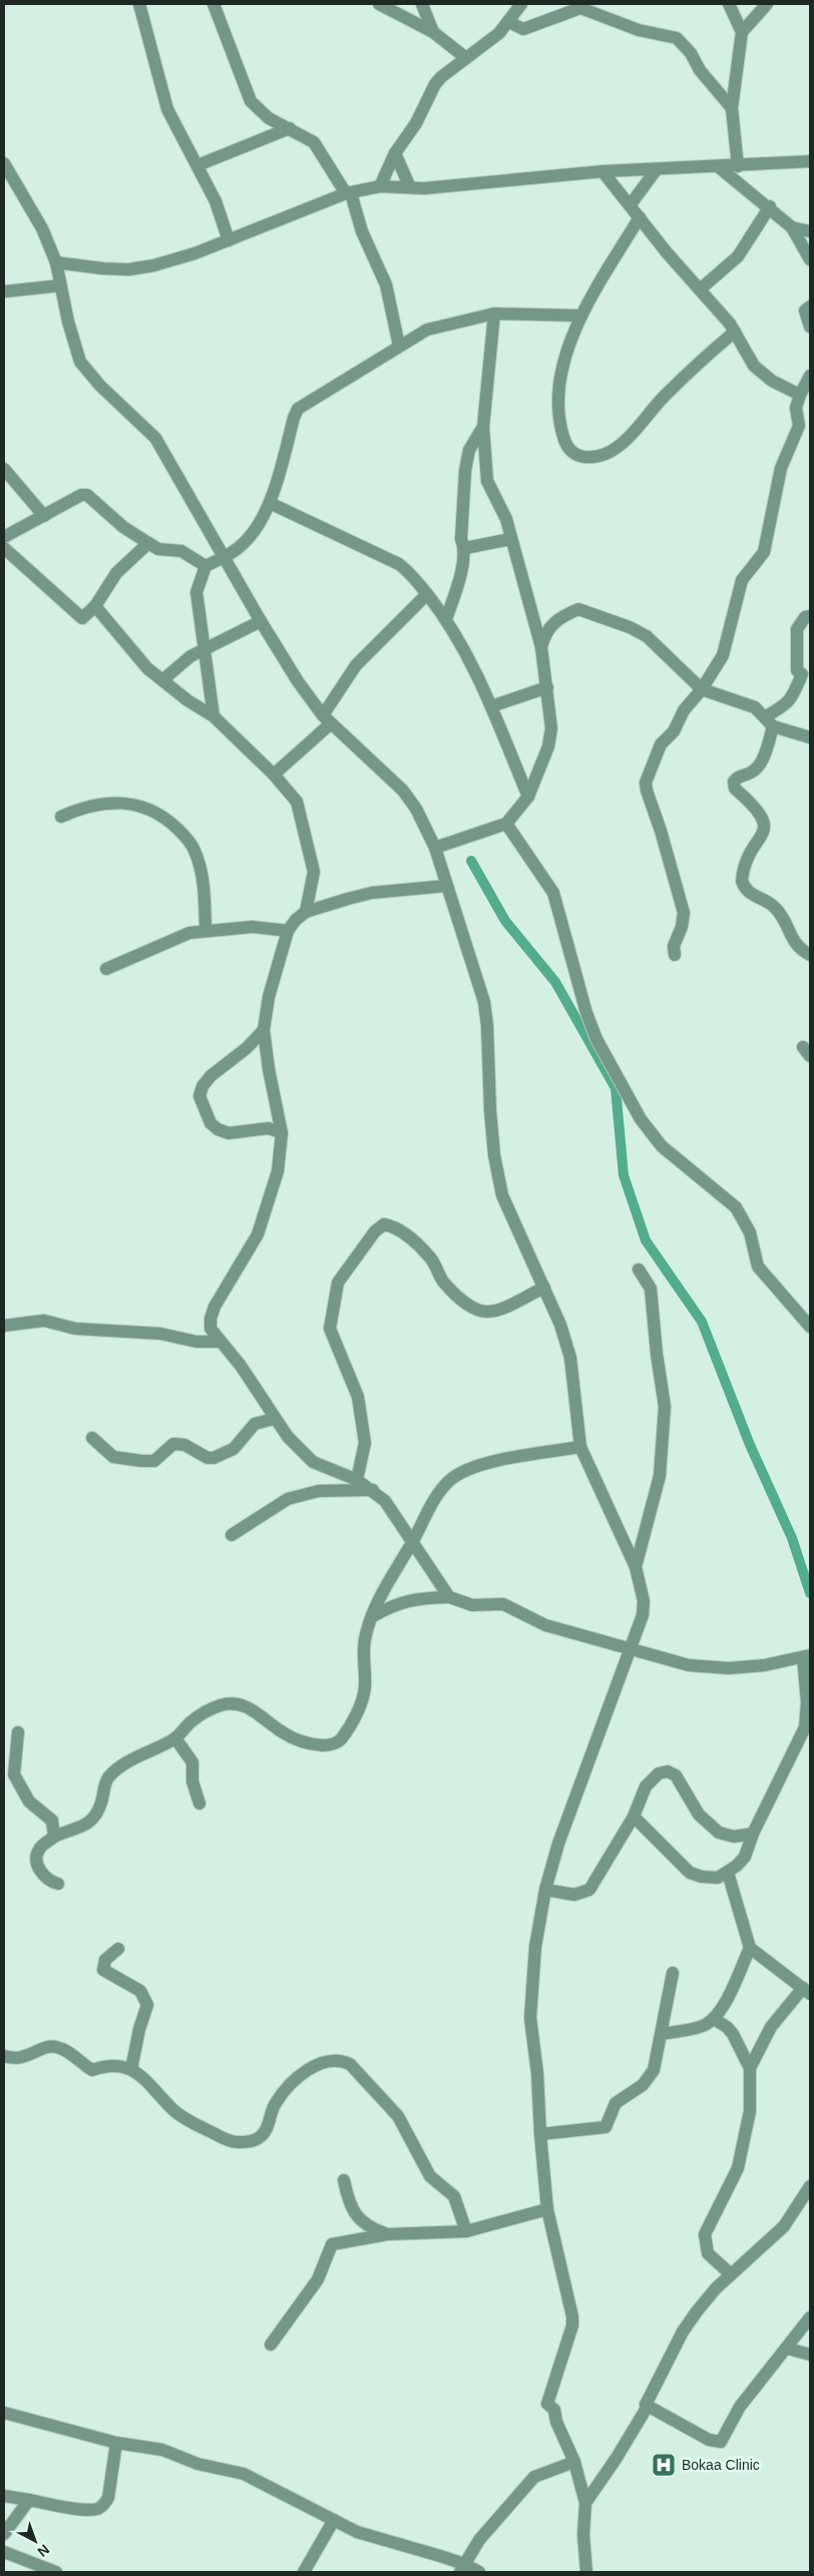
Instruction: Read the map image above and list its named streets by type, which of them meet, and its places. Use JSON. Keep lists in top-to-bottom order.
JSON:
{
  "places": {
    "hospital": ["Bokaa Clinic"]
  },
  "north": "bottom right"
}
